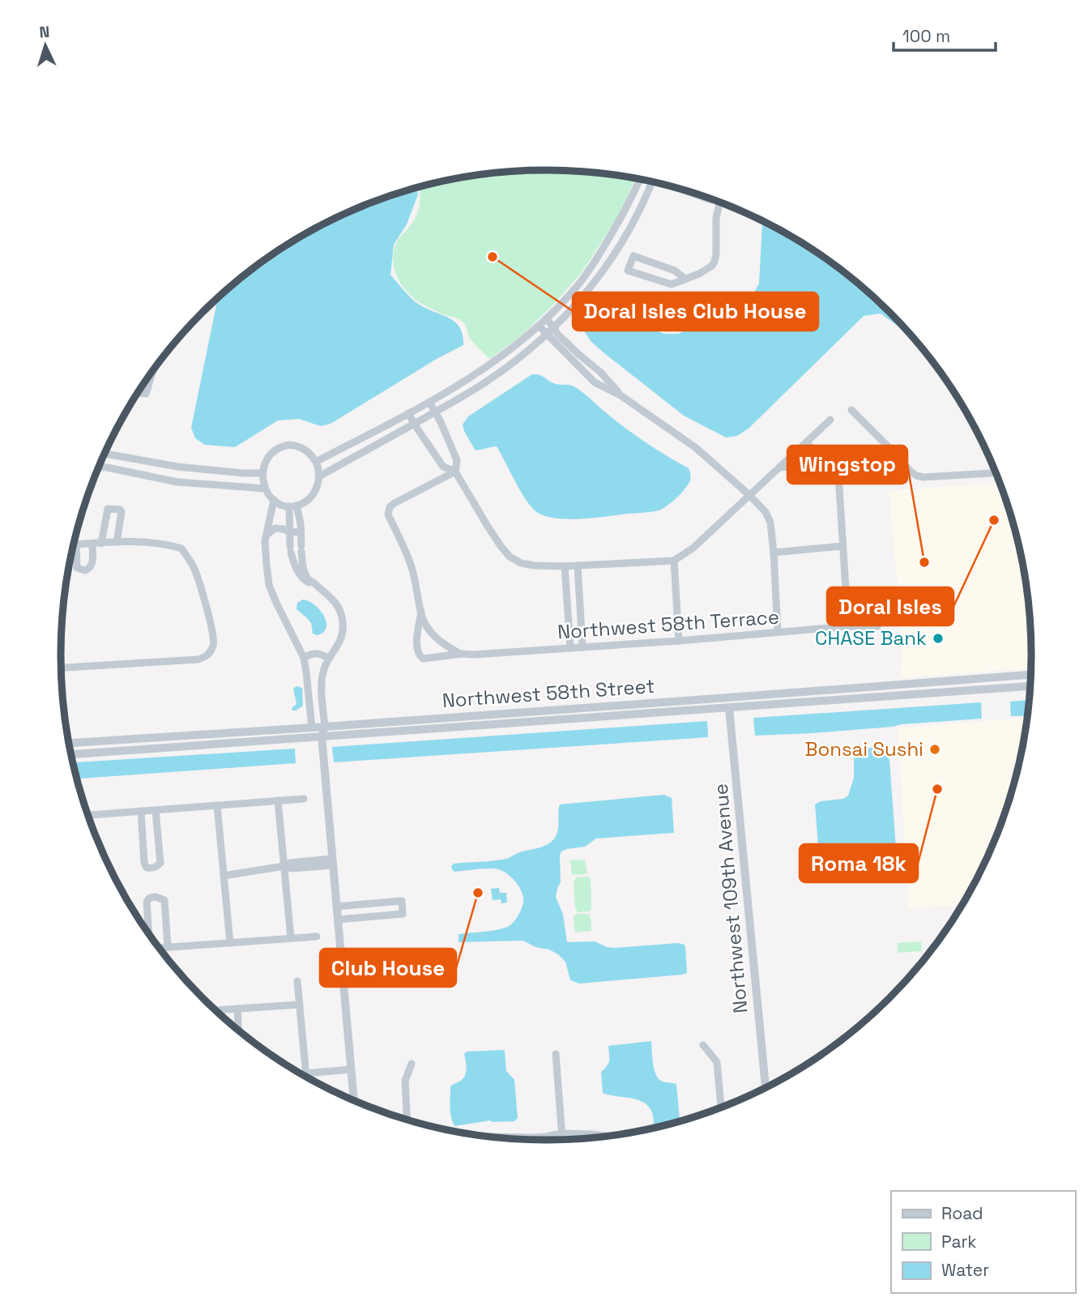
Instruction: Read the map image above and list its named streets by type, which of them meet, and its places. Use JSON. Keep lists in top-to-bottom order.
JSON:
{
  "streets": {
    "street": ["Northwest 58th Terrace", "Northwest 58th Street", "Northwest 109th Avenue"]
  },
  "crossings": [
    ["Northwest 58th Street", "Northwest 109th Avenue"]
  ],
  "places": [
    "Doral Isles Club House",
    "Doral Isles",
    "Wingstop",
    "CHASE Bank",
    "Bonsai Sushi",
    "Roma 18k",
    "Club House"
  ],
  "legend": ["Road", "Park", "Water"],
  "scale_bar": "100 m",
  "north": "top"
}
